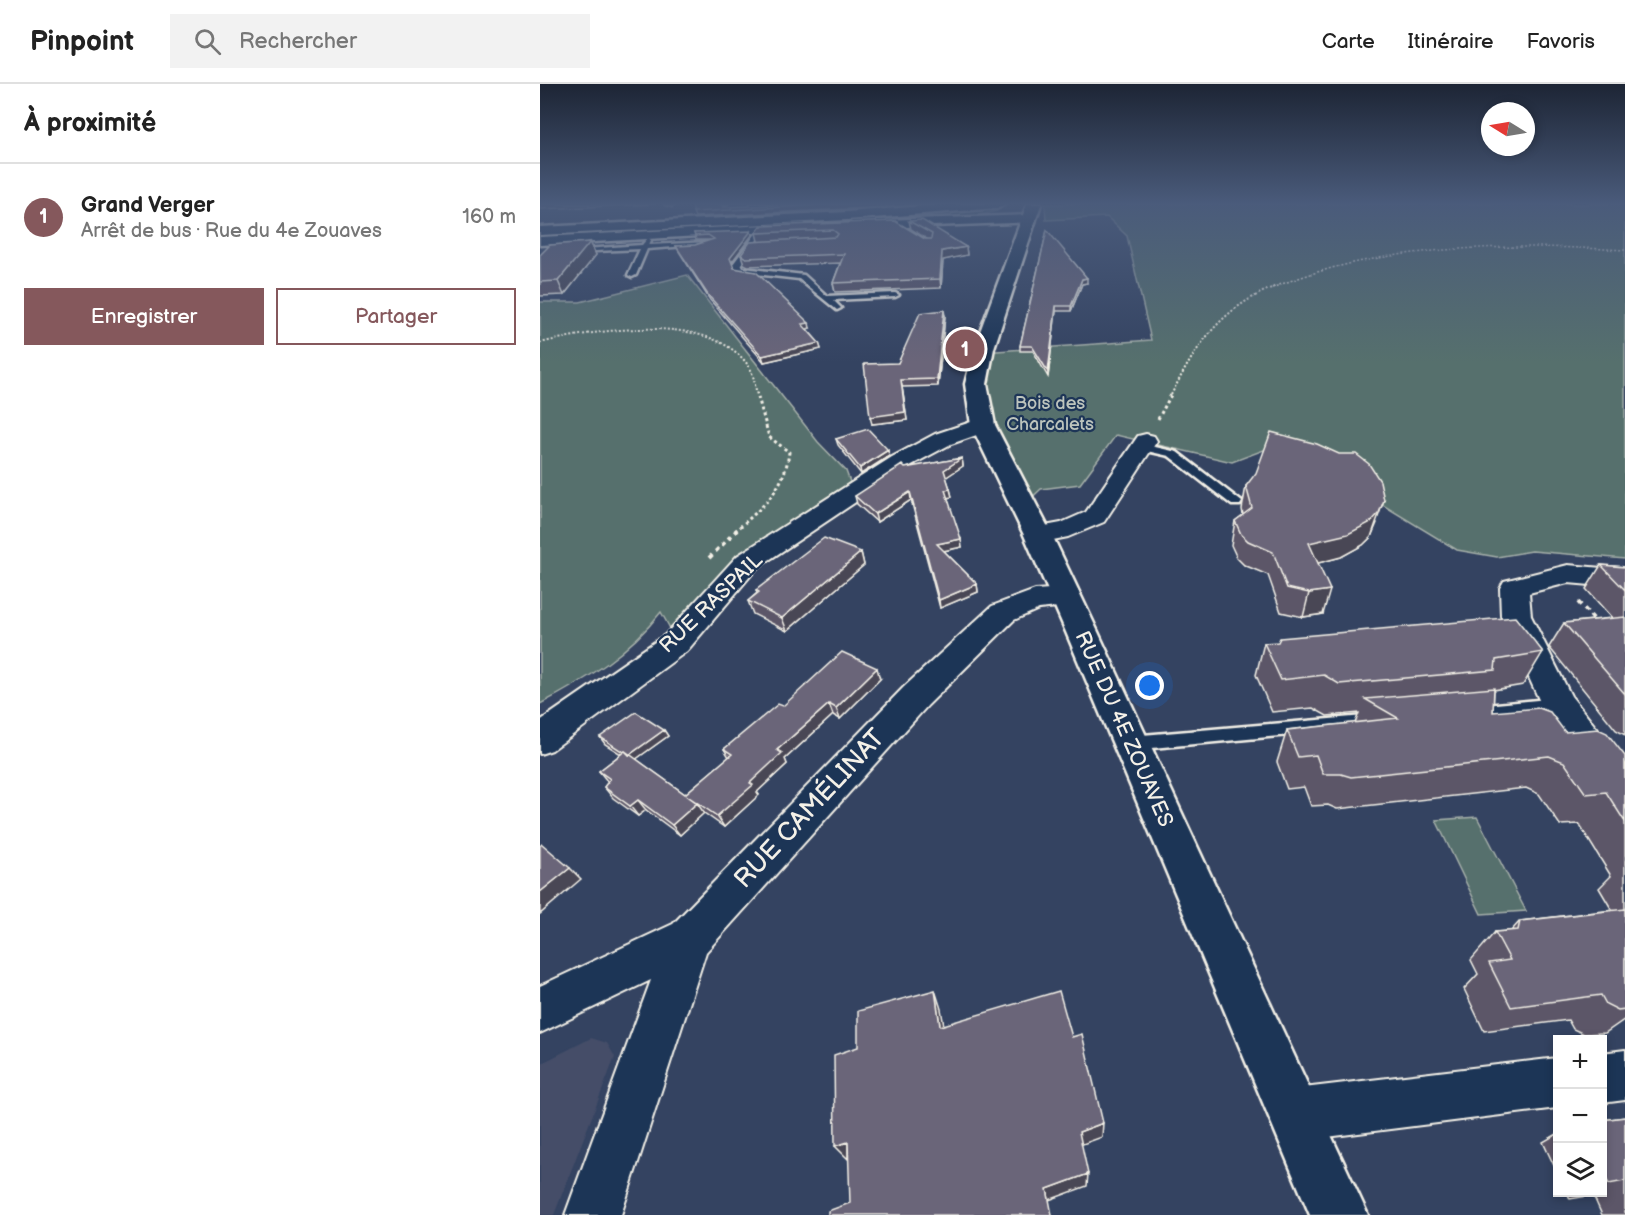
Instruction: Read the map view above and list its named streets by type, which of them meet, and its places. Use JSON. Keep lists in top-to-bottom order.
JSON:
{
  "streets": {
    "main road": ["RUE DU 4E ZOUAVES"],
    "street": ["RUE RASPAIL", "RUE CAMÉLINAT"]
  },
  "crossings": [
    ["RUE RASPAIL", "RUE DU 4E ZOUAVES"],
    ["RUE DU 4E ZOUAVES", "RUE CAMÉLINAT"]
  ],
  "parks": ["Bois des Charcalets"],
  "north": "left",
  "page": {
    "header": "Pinpoint",
    "search": "Rechercher",
    "nav": ["Carte", "Itinéraire", "Favoris"],
    "heading": "À proximité",
    "list": [
      {
        "mark": "1",
        "name": "Grand Verger",
        "note": "Arrêt de bus · Rue du 4e Zouaves",
        "value": "160 m"
      }
    ],
    "buttons": ["Enregistrer", "Partager"],
    "pins": "1",
    "map_buttons": ["+", "−"]
  }
}
